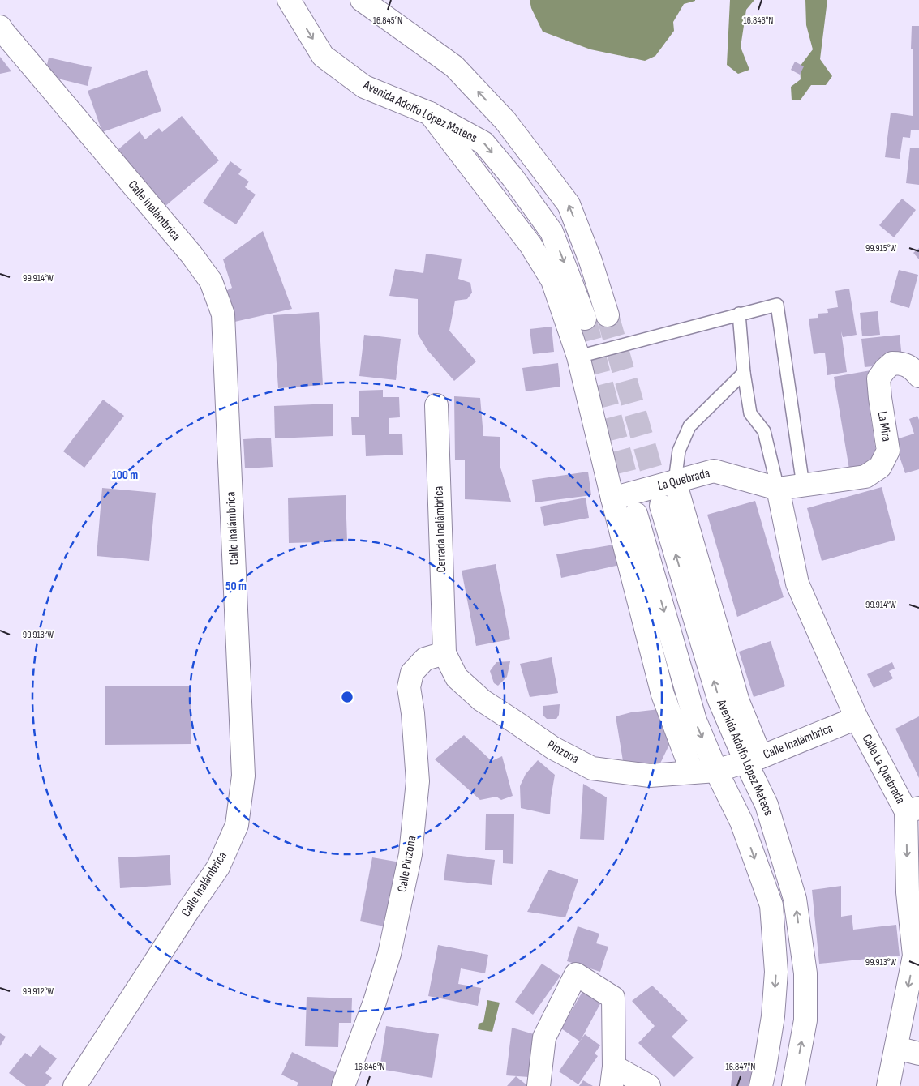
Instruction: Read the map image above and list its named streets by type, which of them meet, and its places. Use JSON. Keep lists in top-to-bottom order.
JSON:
{
  "streets": {
    "street": [
      "Avenida Adolfo López Mateos",
      "Calle Inalámbrica",
      "La Mira",
      "La Quebrada",
      "Cerrada Inalámbrica",
      "Pinzona",
      "Calle La Quebrada",
      "Calle Pinzona"
    ]
  },
  "crossings": [
    ["Avenida Adolfo López Mateos", "Calle Inalámbrica"],
    ["Calle Inalámbrica", "Pinzona"],
    ["Calle Inalámbrica", "Calle La Quebrada"],
    ["La Mira", "La Quebrada"],
    ["La Mira", "Calle La Quebrada"],
    ["La Quebrada", "Calle La Quebrada"],
    ["Cerrada Inalámbrica", "Pinzona"],
    ["Cerrada Inalámbrica", "Calle Pinzona"],
    ["Pinzona", "Calle Pinzona"]
  ],
  "coordinates": [
    "16.845°N",
    "16.846°N",
    "99.915°W",
    "99.914°W",
    "99.913°W",
    "99.912°W",
    "16.847°N"
  ],
  "rings": ["100 m", "50 m"]
}
